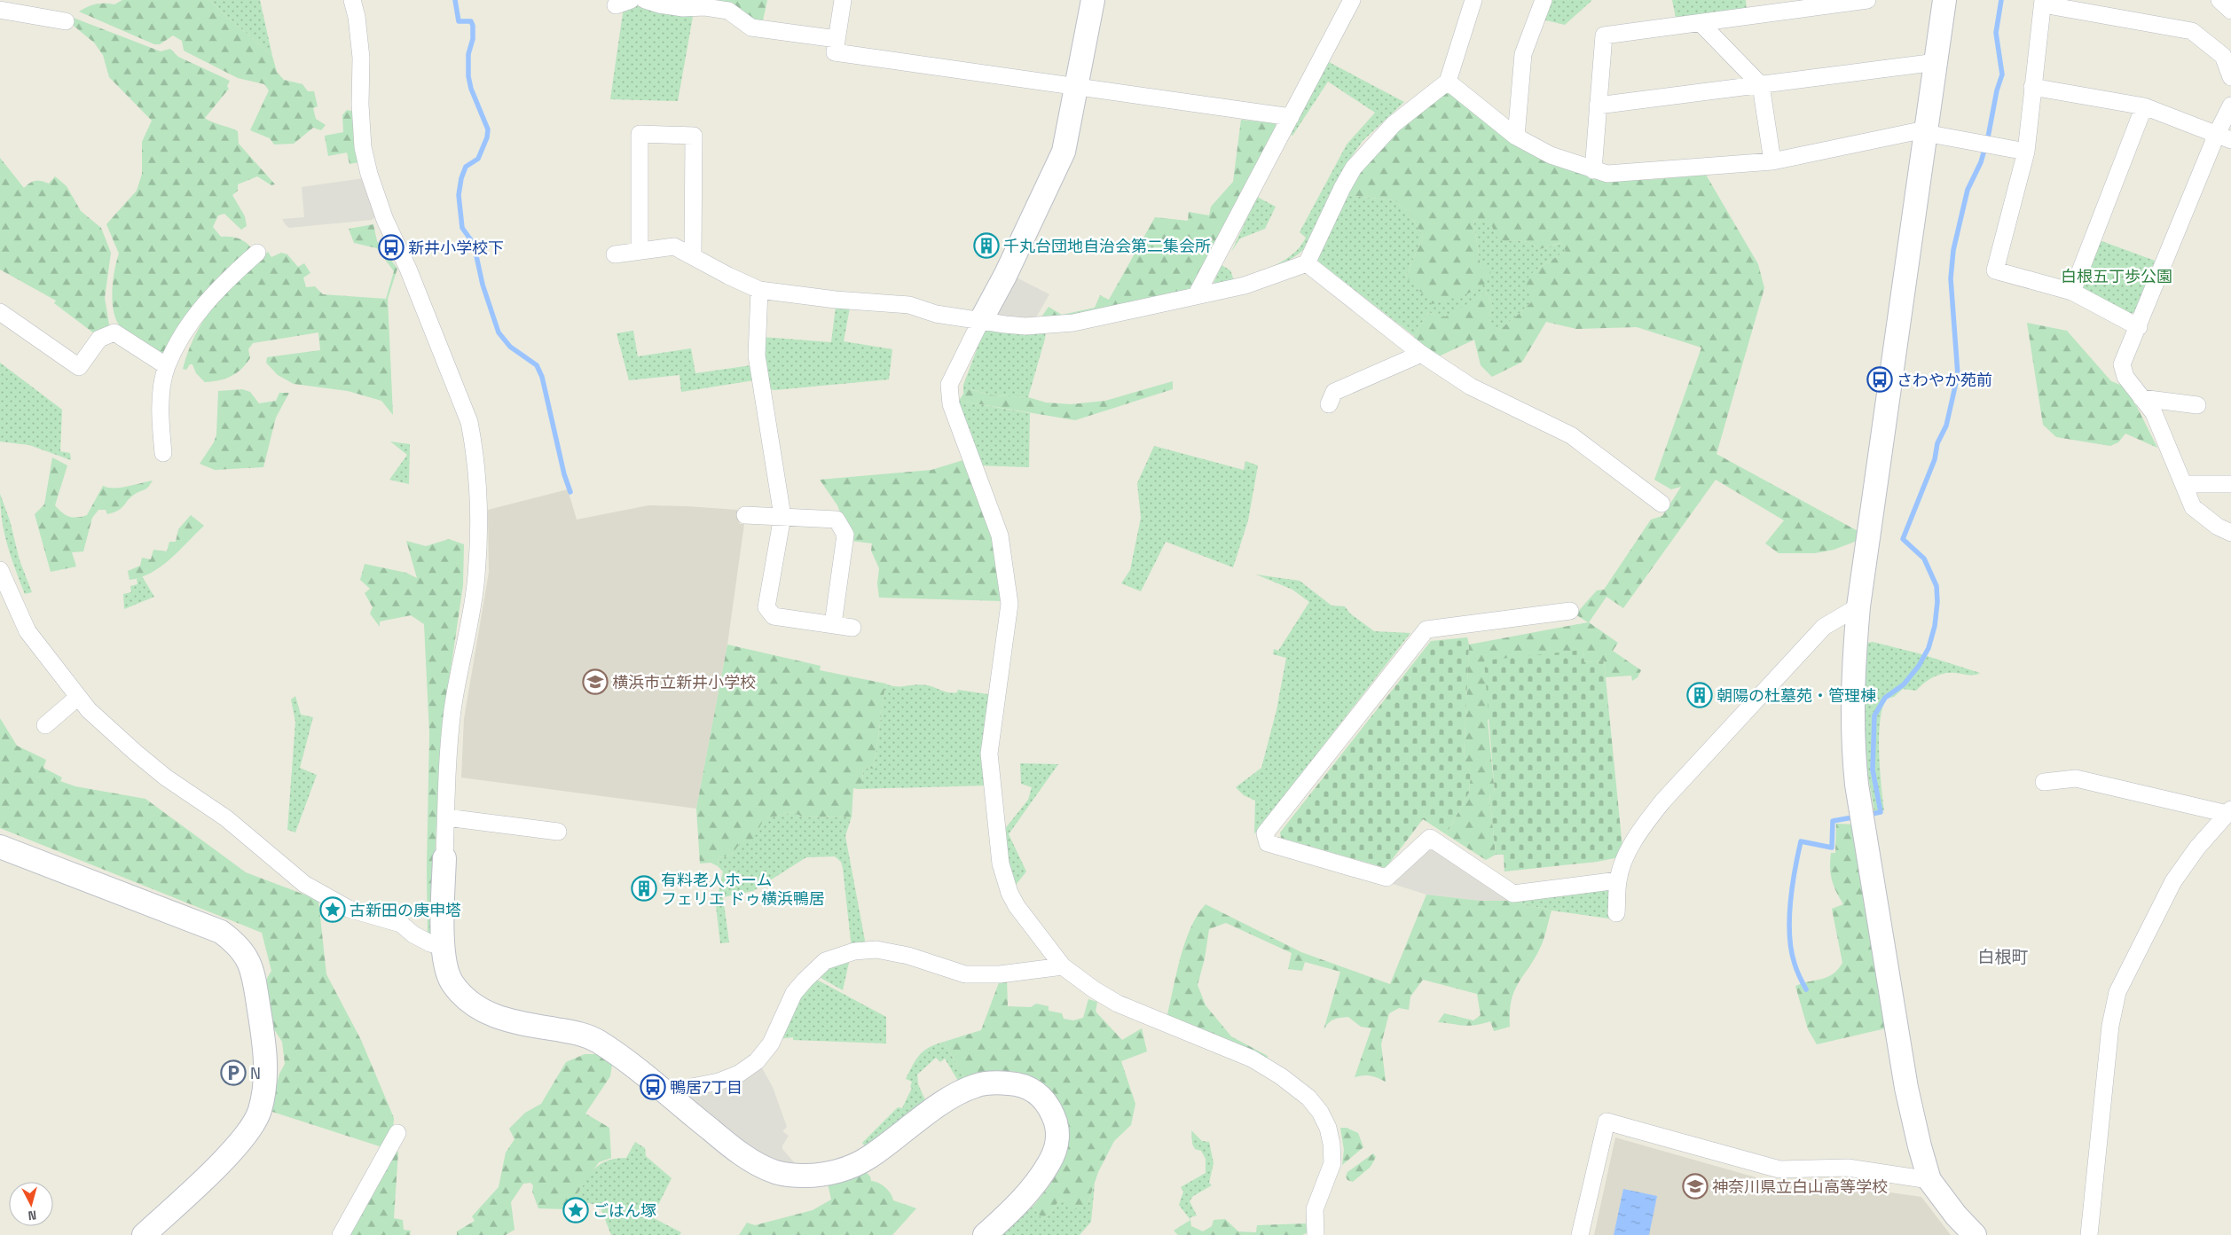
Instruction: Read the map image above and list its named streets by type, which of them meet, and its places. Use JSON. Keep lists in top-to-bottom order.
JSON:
{
  "districts": ["白根町"],
  "parks": ["白根五丁歩公園"],
  "places": {
    "building": ["千丸台団地自治会第二集会所", "朝陽の杜墓苑・管理棟", "有料老人ホーム フェリエ ドゥ横浜鴨居"],
    "bus stop": ["新井小学校下", "さわやか苑前", "鴨居7丁目"],
    "school or university": ["横浜市立新井小学校", "神奈川県立白山高等学校"],
    "place": ["古新田の庚申塔", "ごはん塚"],
    "parking": ["N"]
  },
  "north": "bottom"
}
